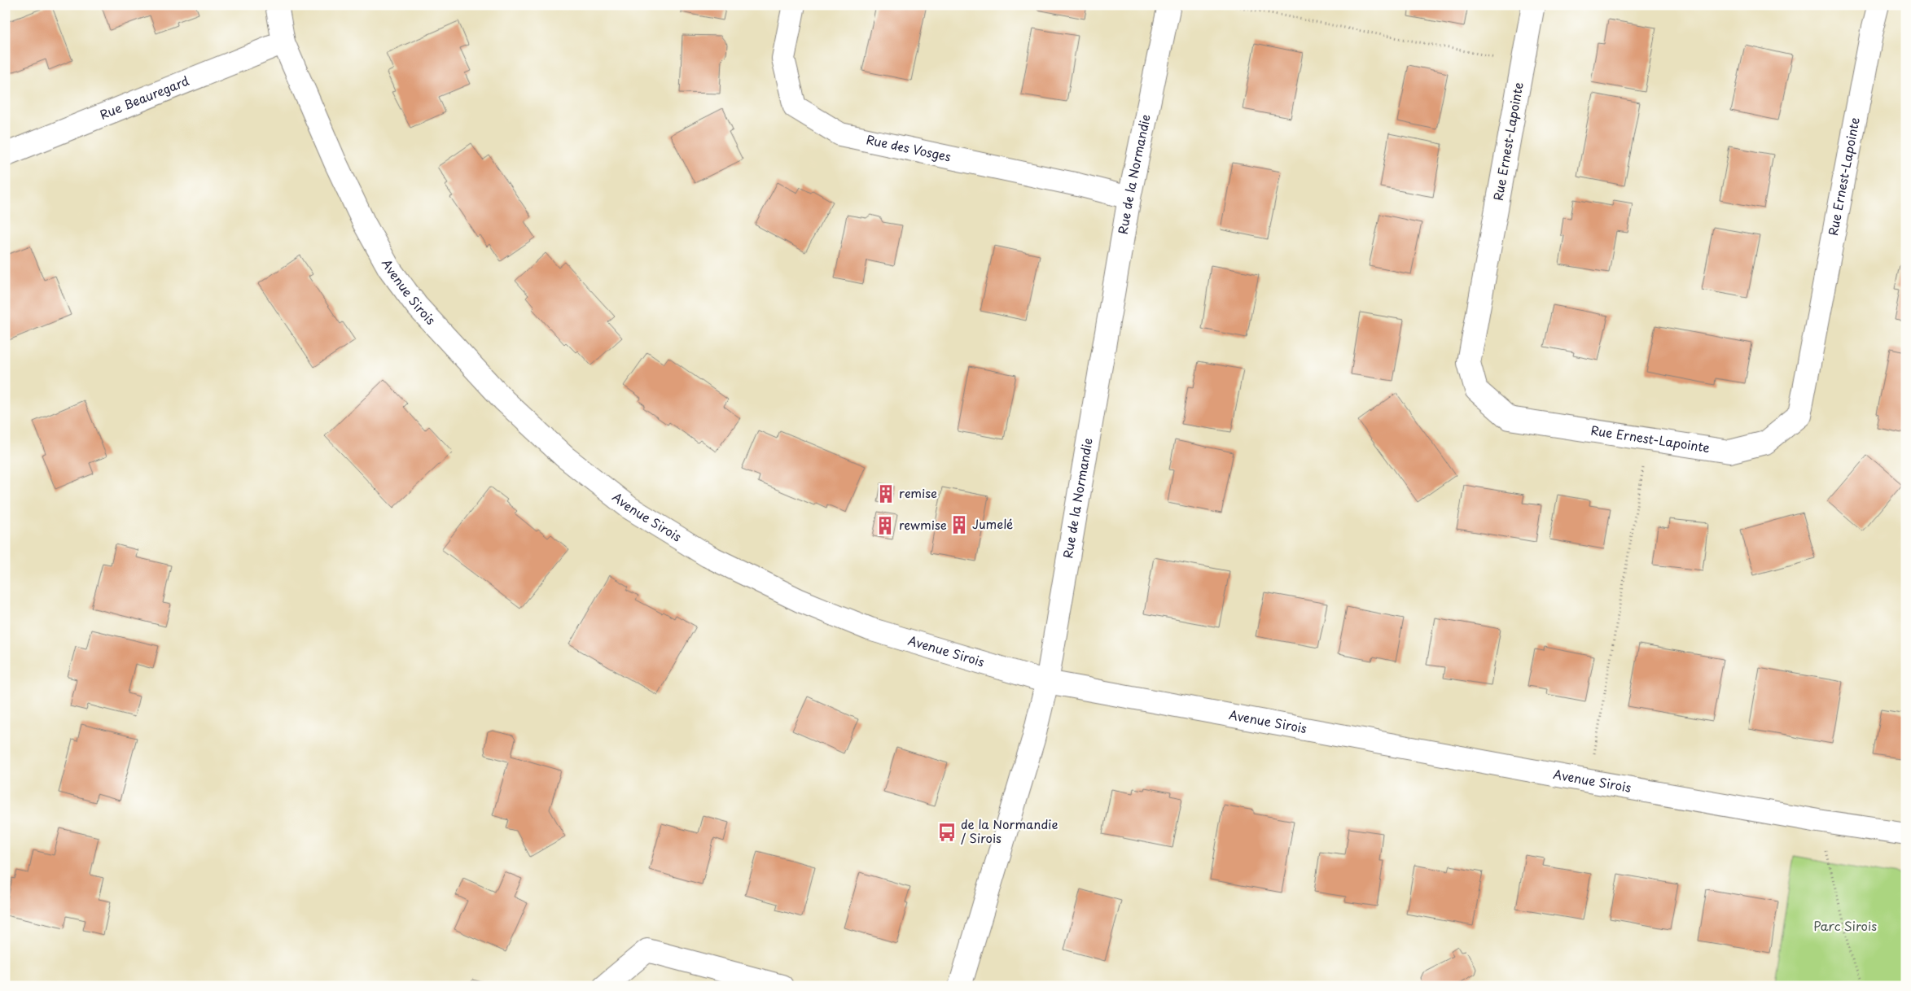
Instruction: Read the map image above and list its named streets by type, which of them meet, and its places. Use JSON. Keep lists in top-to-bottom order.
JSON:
{
  "streets": {
    "street": [
      "Rue Beauregard",
      "Rue Ernest-Lapointe",
      "Rue des Vosges",
      "Rue de la Normandie",
      "Avenue Sirois"
    ]
  },
  "crossings": [
    ["Rue Beauregard", "Avenue Sirois"],
    ["Rue des Vosges", "Rue de la Normandie"],
    ["Rue de la Normandie", "Avenue Sirois"]
  ],
  "parks": ["Parc Sirois"],
  "places": {
    "building": ["remise", "Jumelé", "rewmise"],
    "bus stop": ["de la Normandie / Sirois"]
  }
}
